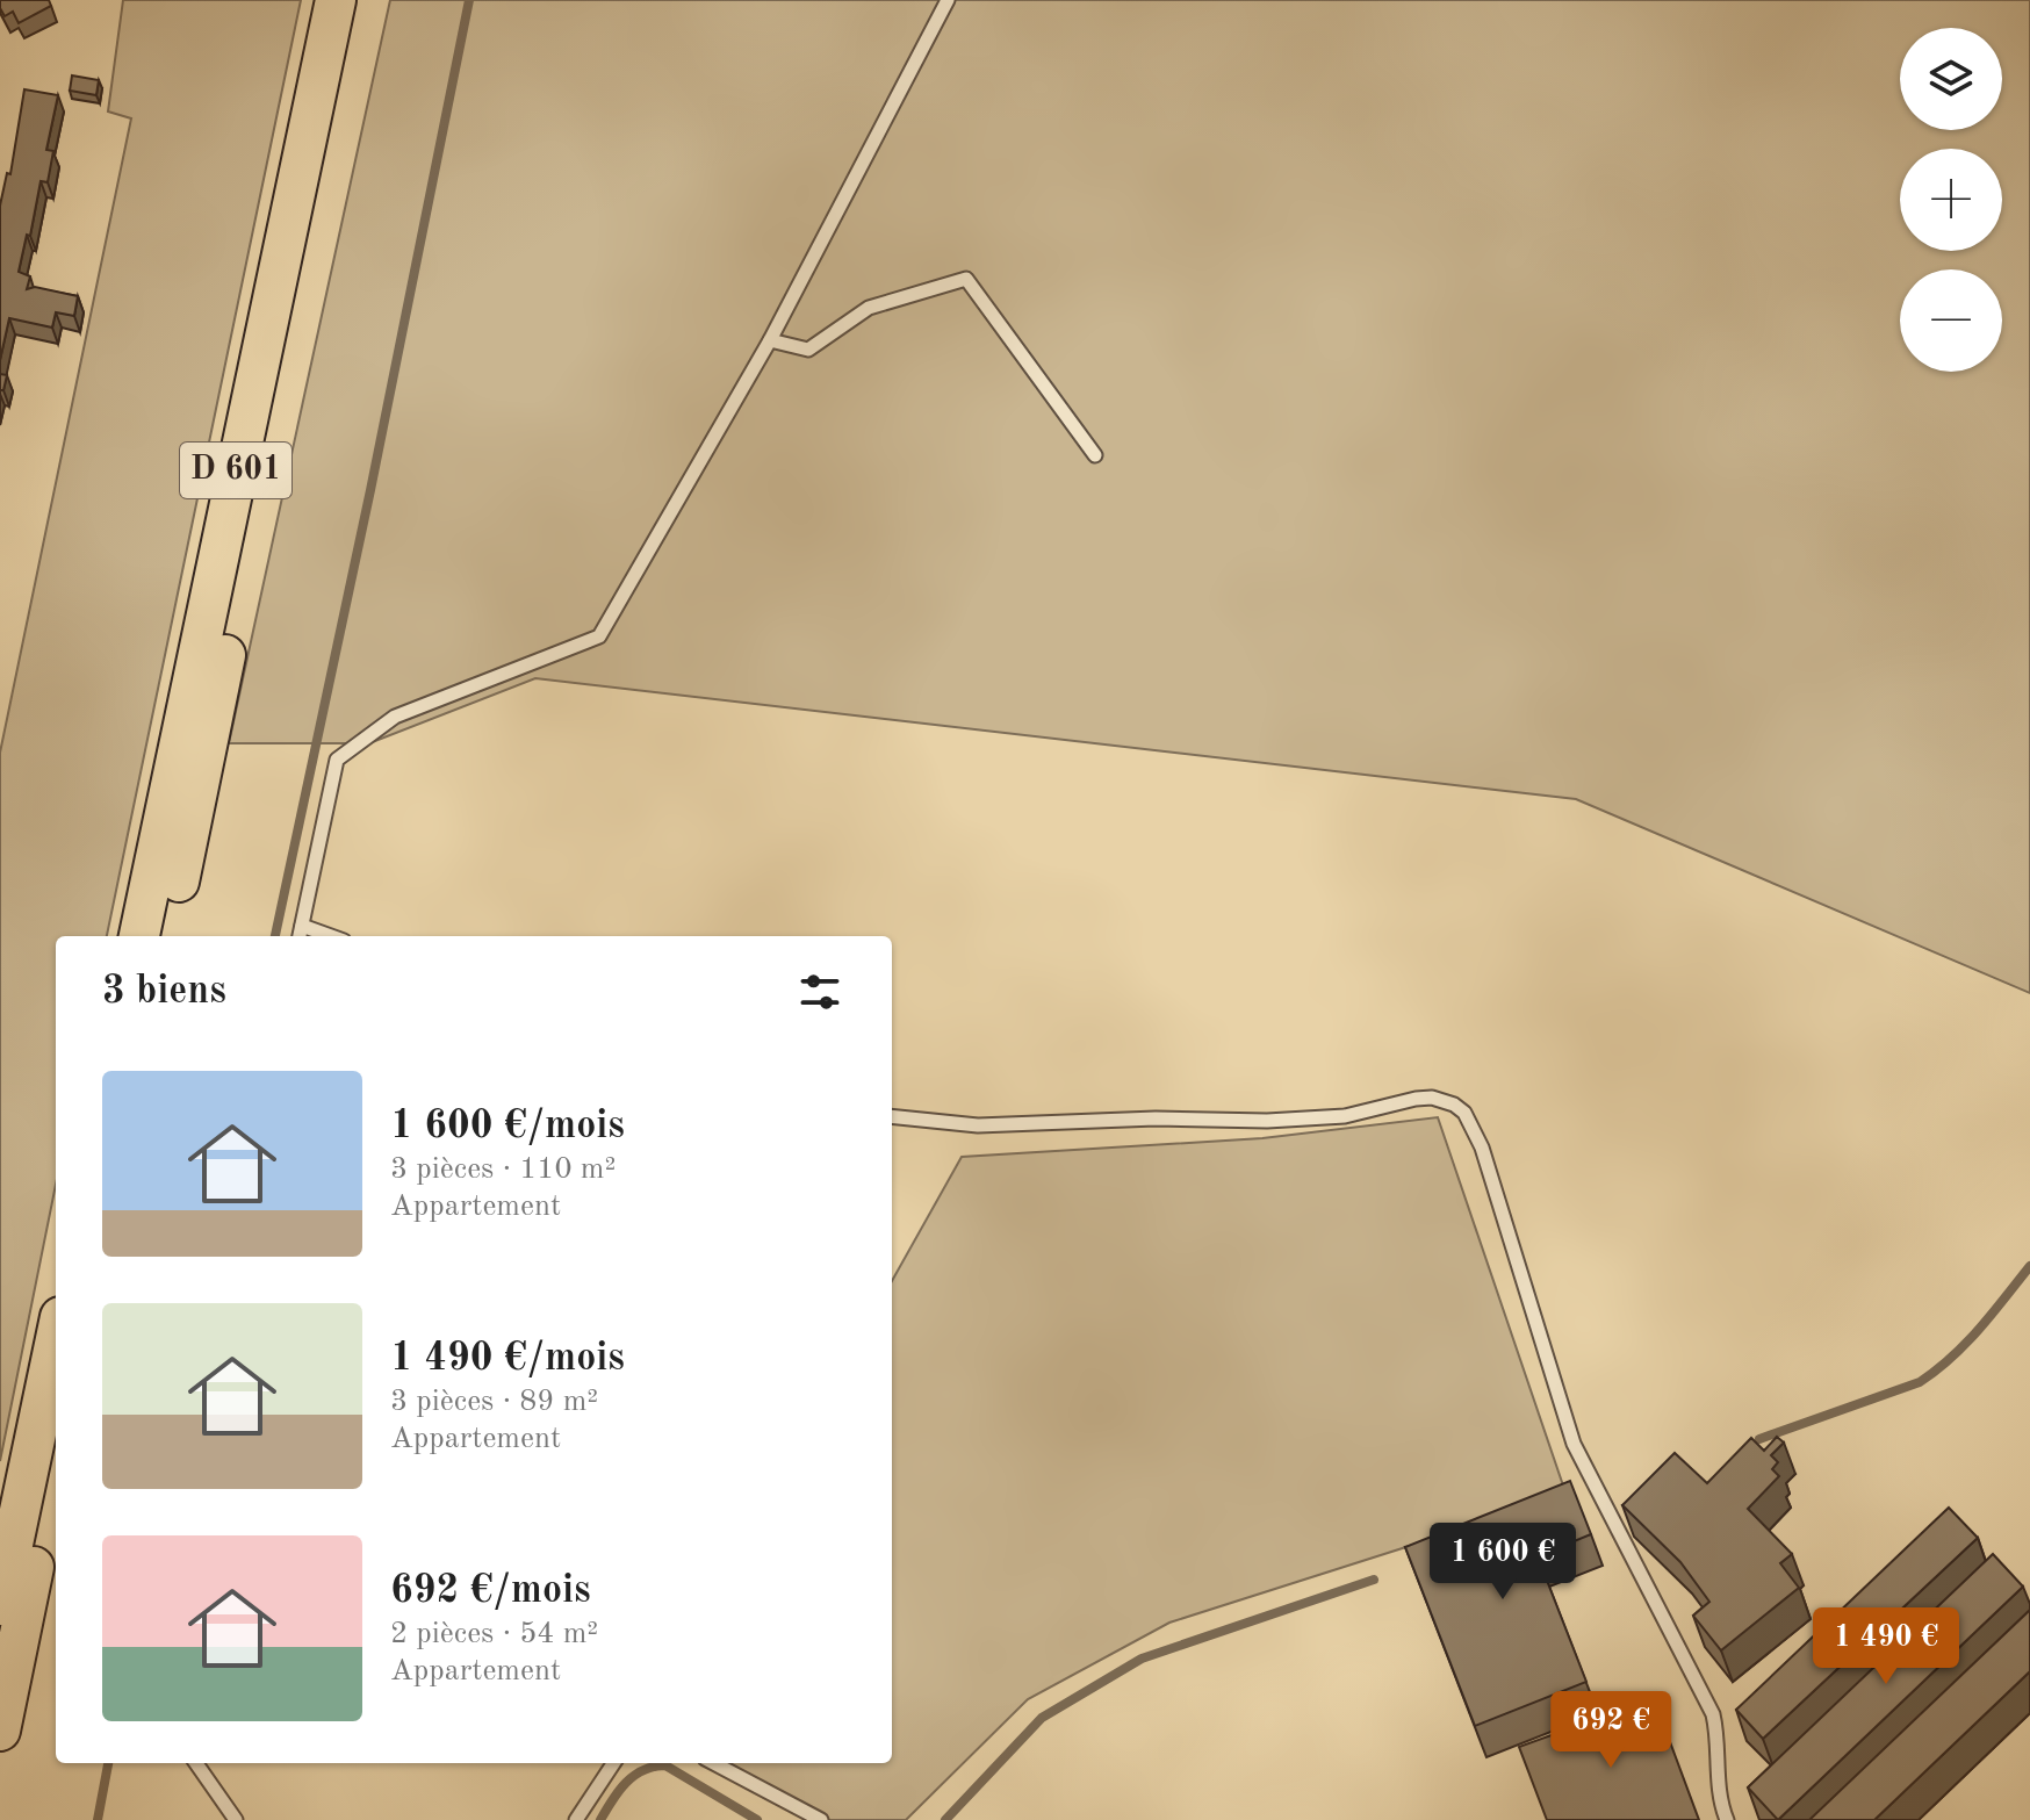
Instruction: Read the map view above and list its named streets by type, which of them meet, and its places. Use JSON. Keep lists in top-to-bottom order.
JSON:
{
  "streets": {
    "main road": ["D 601"]
  },
  "page": {
    "map_buttons": ["+", "−"],
    "heading": "3 biens",
    "list": [
      {
        "name": "1 600 €/mois",
        "note": "3 pièces · 110 m² · Appartement"
      },
      {
        "name": "1 490 €/mois",
        "note": "3 pièces · 89 m² · Appartement"
      },
      {
        "name": "692 €/mois",
        "note": "2 pièces · 54 m² · Appartement"
      }
    ],
    "price": ["1 600 €", "1 490 €", "692 €"]
  }
}
